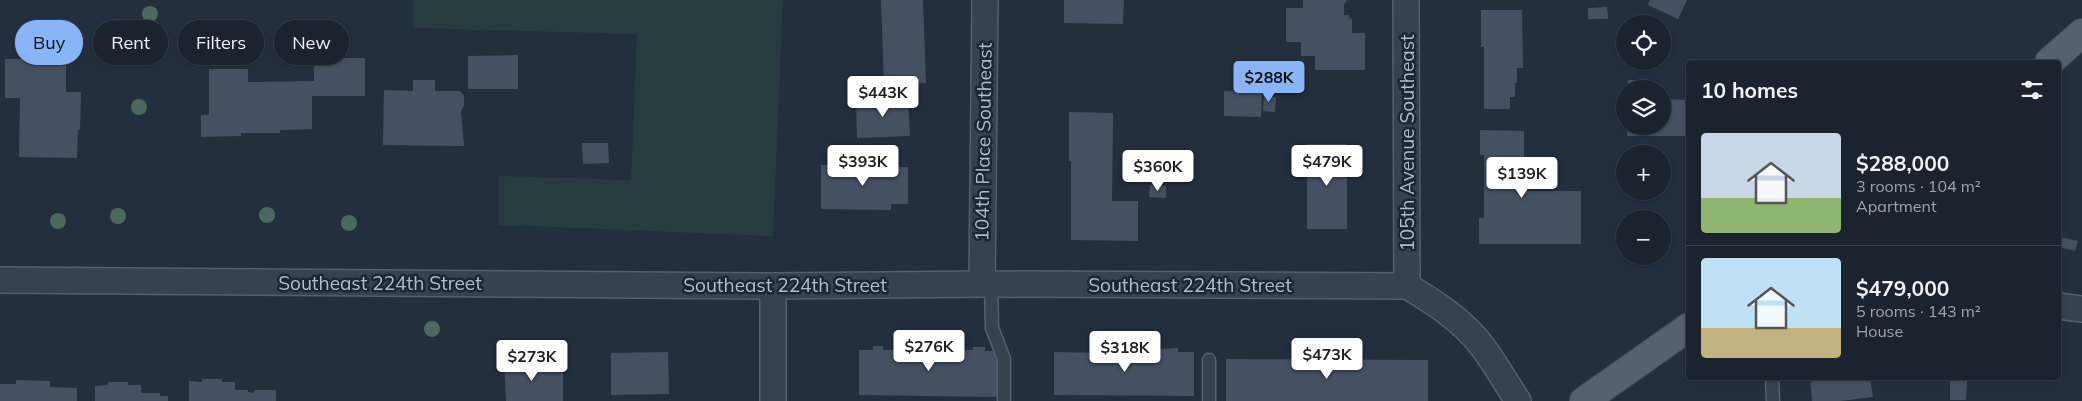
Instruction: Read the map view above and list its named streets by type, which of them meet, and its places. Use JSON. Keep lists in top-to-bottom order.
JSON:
{
  "streets": {
    "street": ["104th Place Southeast", "105th Avenue Southeast", "Southeast 224th Street"]
  },
  "crossings": [
    ["104th Place Southeast", "Southeast 224th Street"],
    ["105th Avenue Southeast", "Southeast 224th Street"]
  ],
  "page": {
    "map_buttons": ["+", "−"],
    "chip": [
      "Buy",
      "Rent",
      "Filters",
      "New"
    ],
    "heading": "10 homes",
    "price": [
      "$288K",
      "$443K",
      "$393K",
      "$479K",
      "$360K",
      "$139K",
      "$276K",
      "$318K",
      "$473K",
      "$273K"
    ],
    "list": [
      {
        "name": "$288,000",
        "note": "3 rooms · 104 m² · Apartment"
      },
      {
        "name": "$479,000",
        "note": "5 rooms · 143 m² · House"
      }
    ]
  }
}
